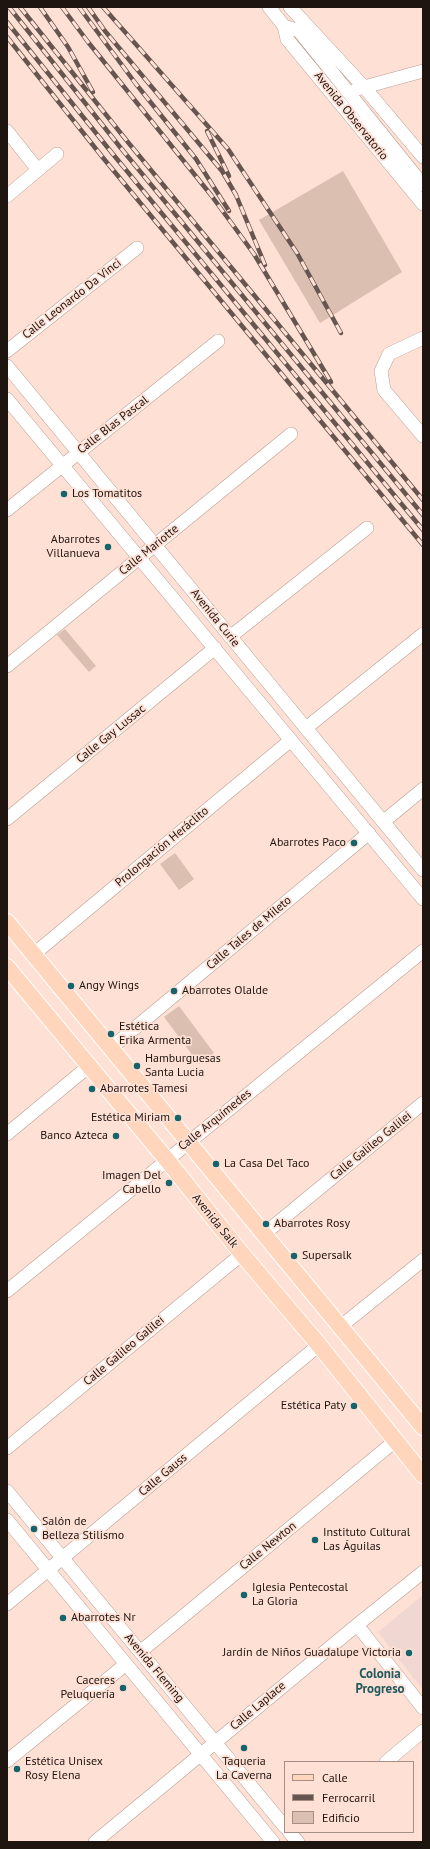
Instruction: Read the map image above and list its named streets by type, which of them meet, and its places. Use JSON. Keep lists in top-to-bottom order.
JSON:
{
  "streets": {
    "main road": ["Avenida Salk"],
    "street": [
      "Avenida Observatorio",
      "Calle Leonardo Da Vinci",
      "Calle Blas Pascal",
      "Calle Mariotte",
      "Avenida Curie",
      "Calle Gay Lussac",
      "Prolongación Heráclito",
      "Calle Tales de Mileto",
      "Calle Arquímedes",
      "Calle Galileo Galilei",
      "Calle Gauss",
      "Calle Newton",
      "Avenida Fleming",
      "Calle Laplace"
    ]
  },
  "crossings": [
    ["Calle Blas Pascal", "Avenida Curie"],
    ["Calle Mariotte", "Avenida Curie"],
    ["Avenida Curie", "Calle Gay Lussac"],
    ["Avenida Curie", "Prolongación Heráclito"],
    ["Avenida Curie", "Calle Tales de Mileto"],
    ["Calle Arquímedes", "Avenida Salk"],
    ["Calle Galileo Galilei", "Avenida Salk"],
    ["Avenida Salk", "Calle Gauss"],
    ["Avenida Salk", "Calle Newton"],
    ["Calle Gauss", "Avenida Fleming"],
    ["Calle Newton", "Avenida Fleming"],
    ["Avenida Fleming", "Calle Laplace"]
  ],
  "districts": ["Colonia Progreso"],
  "places": [
    "Los Tomatitos",
    "Abarrotes Villanueva",
    "Abarrotes Paco",
    "Angy Wings",
    "Abarrotes Olalde",
    "Estética Erika Armenta",
    "Hamburguesas Santa Lucia",
    "Abarrotes Tamesi",
    "Estética Miriam",
    "Banco Azteca",
    "La Casa Del Taco",
    "Imagen Del Cabello",
    "Abarrotes Rosy",
    "Supersalk",
    "Estética Paty",
    "Salón de Belleza Stilismo",
    "Instituto Cultural Las Águilas",
    "Iglesia Pentecostal La Gloria",
    "Abarrotes Nr",
    "Jardín de Niños Guadalupe Victoria",
    "Caceres Peluquería",
    "Taqueria La Caverna",
    "Estética Unisex Rosy Elena"
  ],
  "legend": ["Calle", "Ferrocarril", "Edificio"]
}
